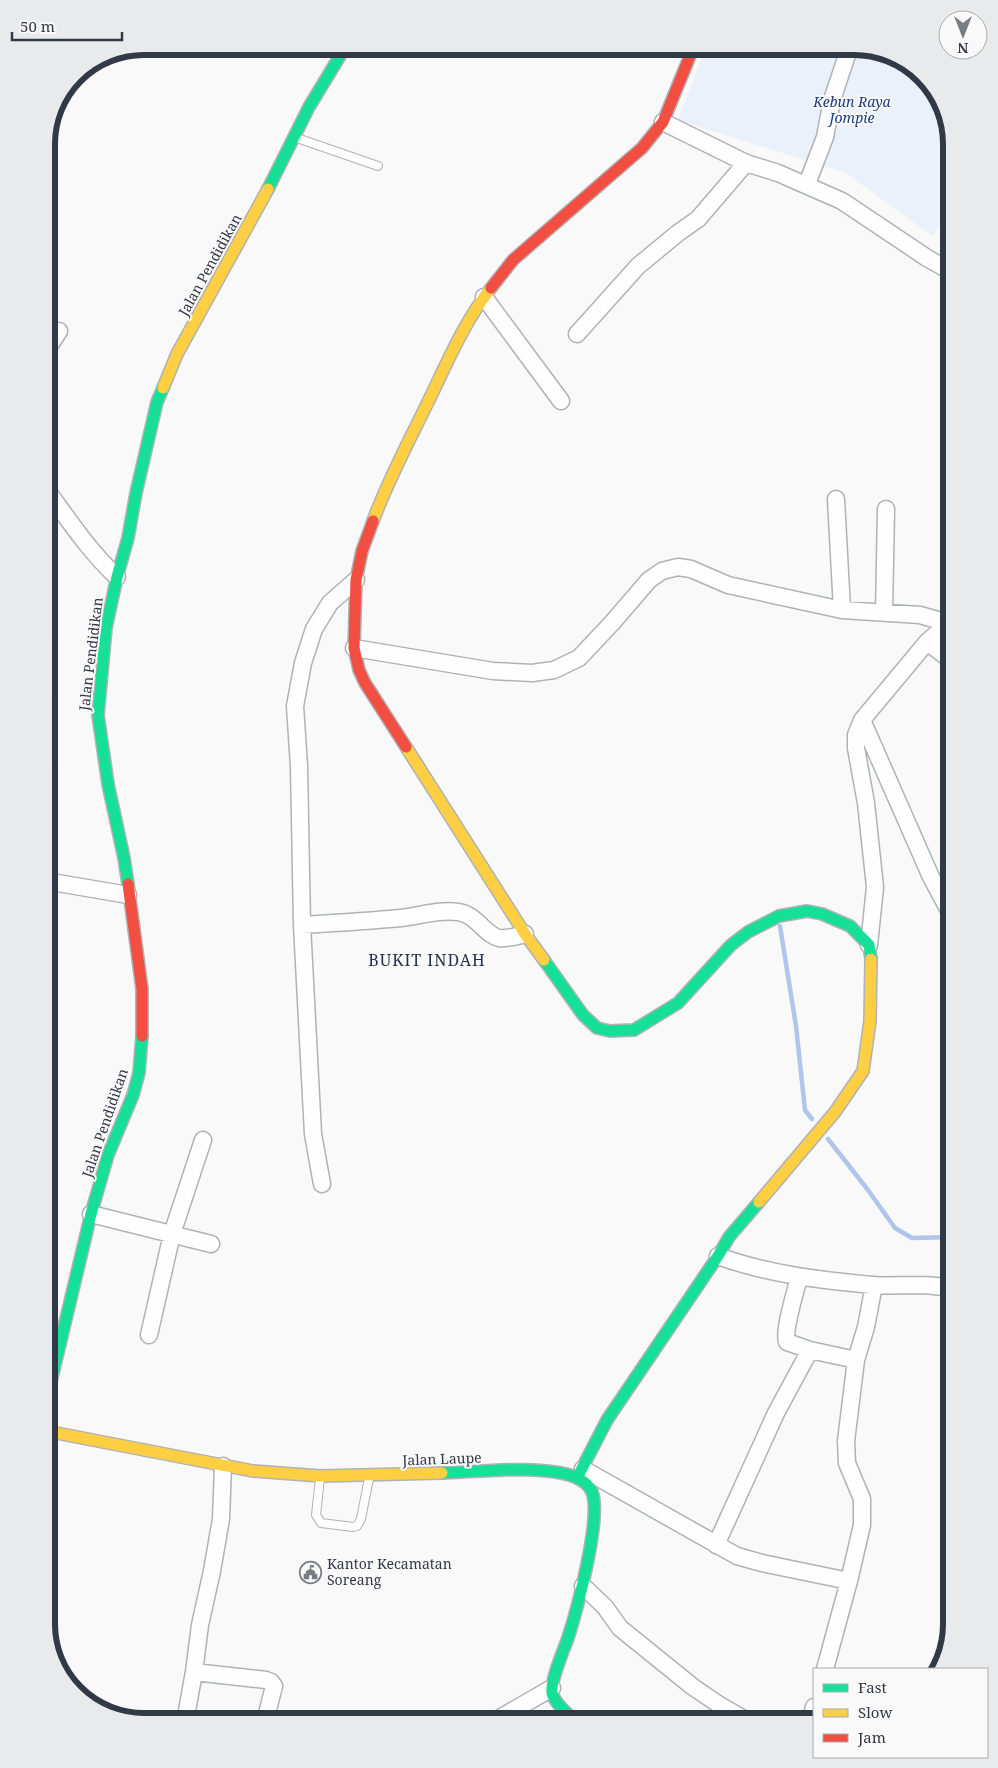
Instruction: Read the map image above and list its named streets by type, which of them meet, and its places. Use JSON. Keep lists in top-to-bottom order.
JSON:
{
  "streets": {
    "street": ["Jalan Pendidikan", "Jalan Laupe"]
  },
  "districts": ["BUKIT INDAH"],
  "parks": ["Kebun Raya Jompie"],
  "places": {
    "public building": ["Kantor Kecamatan Soreang"]
  },
  "legend": ["Fast", "Slow", "Jam"],
  "scale_bar": "50 m",
  "north": "bottom"
}
